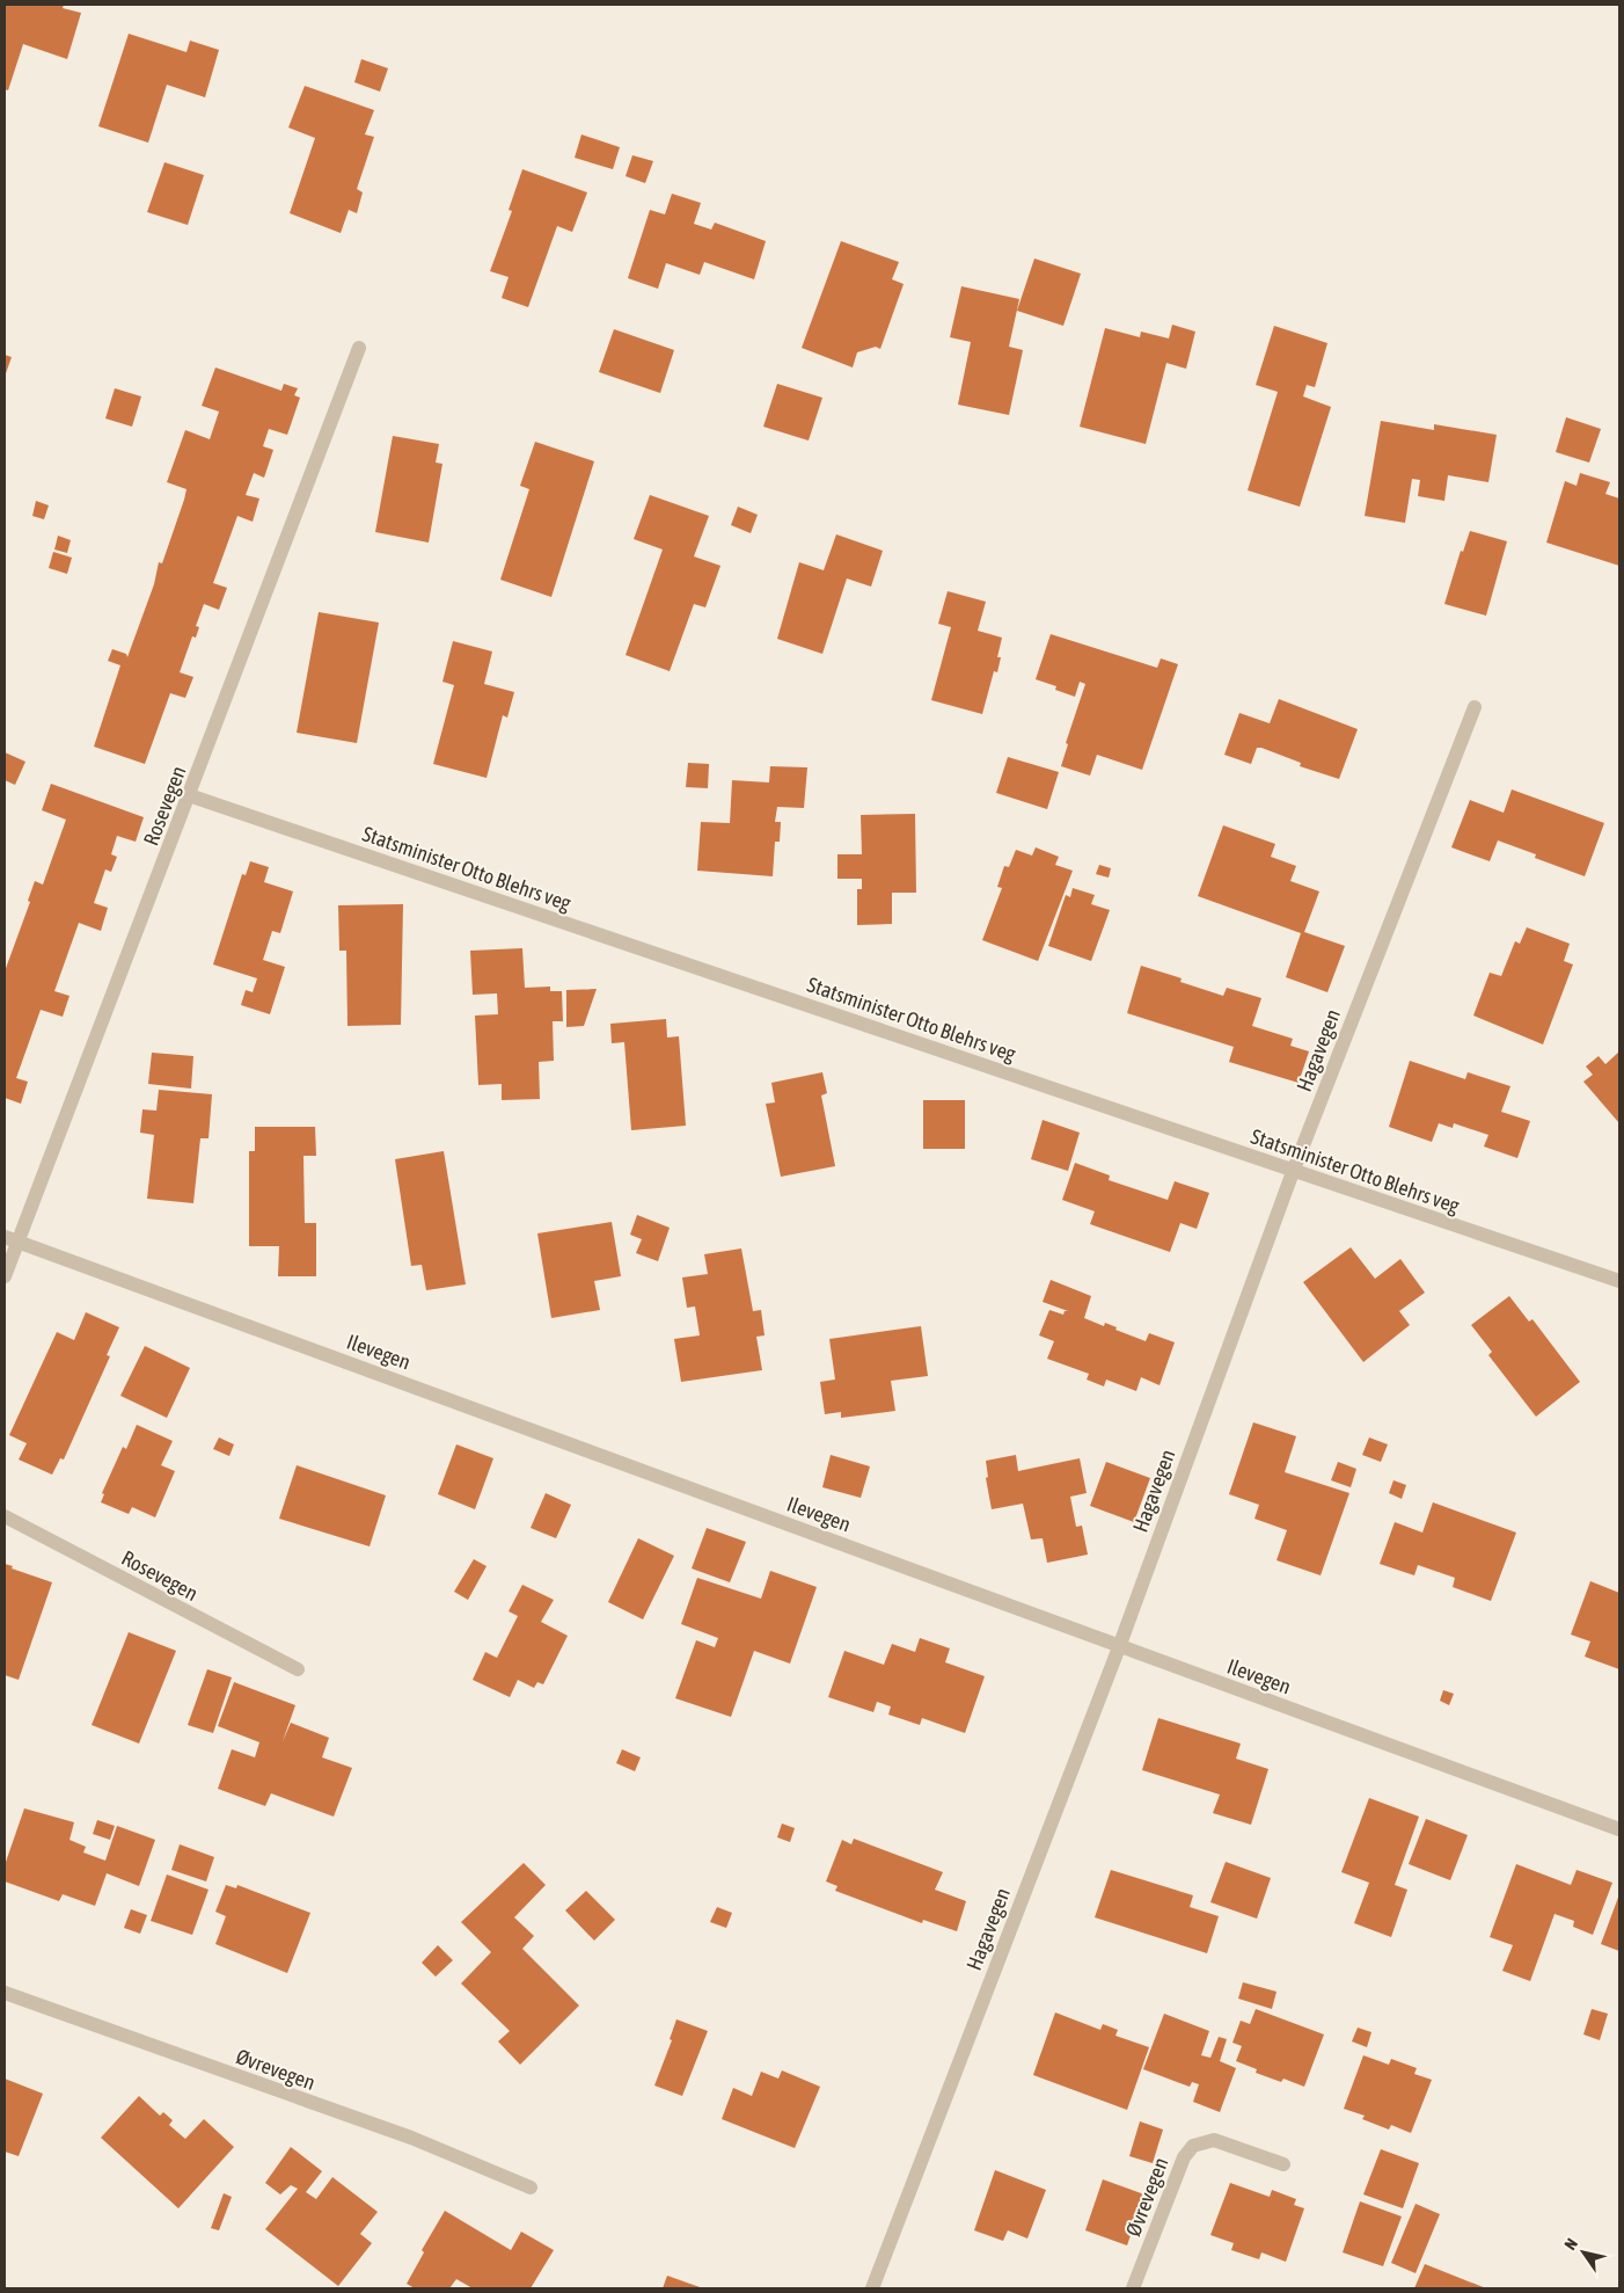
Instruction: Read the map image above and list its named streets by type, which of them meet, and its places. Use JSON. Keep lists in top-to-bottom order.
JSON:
{
  "streets": {
    "street": [
      "Rosevegen",
      "Statsminister Otto Blehrs veg",
      "Hagavegen",
      "Ilevegen",
      "Øvrevegen"
    ]
  },
  "crossings": [
    ["Rosevegen", "Statsminister Otto Blehrs veg"],
    ["Rosevegen", "Ilevegen"],
    ["Statsminister Otto Blehrs veg", "Hagavegen"],
    ["Hagavegen", "Ilevegen"]
  ],
  "north": "top left"
}
